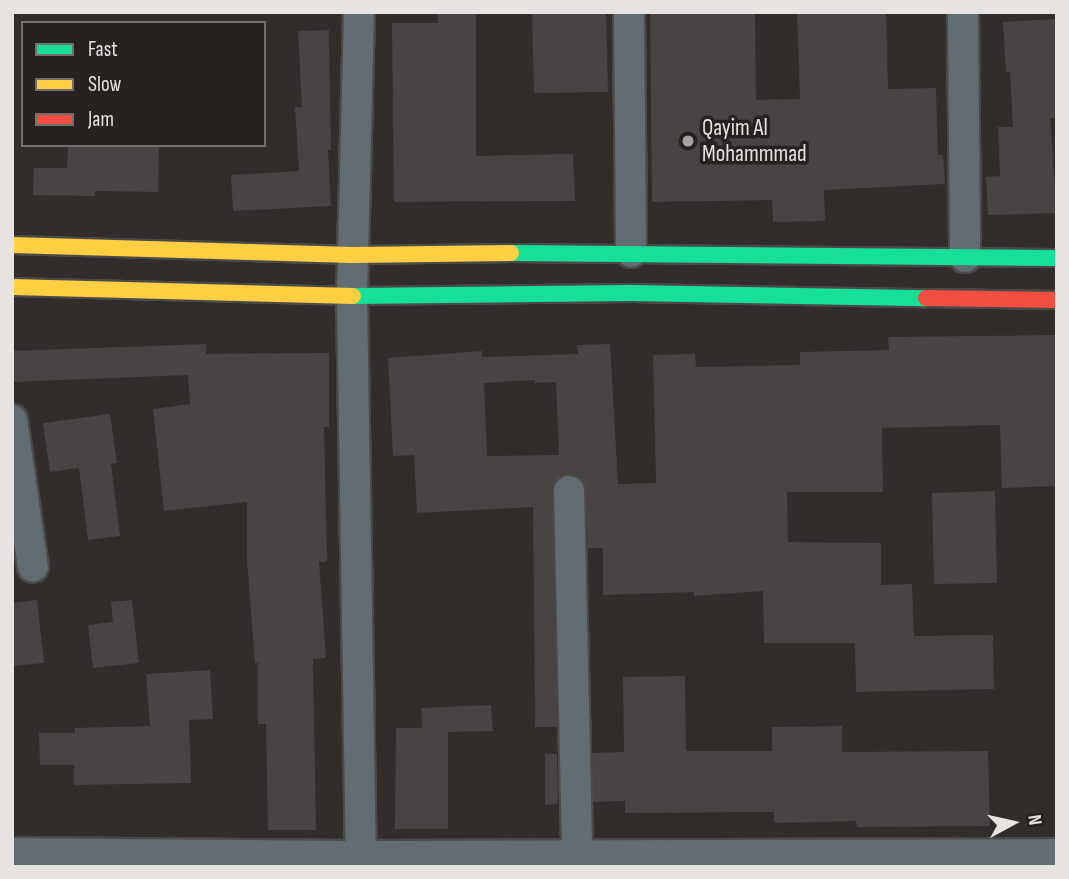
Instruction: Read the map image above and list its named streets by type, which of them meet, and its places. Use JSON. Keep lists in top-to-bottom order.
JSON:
{
  "places": ["Qayim Al Mohammmad"],
  "legend": ["Fast", "Slow", "Jam"],
  "north": "right"
}
